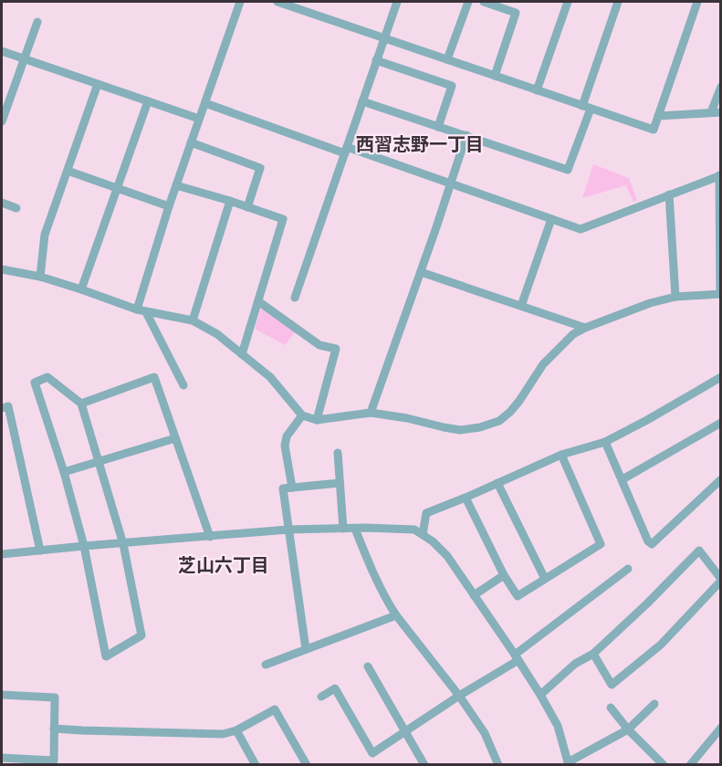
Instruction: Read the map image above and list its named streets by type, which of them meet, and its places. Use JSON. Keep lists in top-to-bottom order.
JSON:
{
  "districts": ["西習志野一丁目", "芝山六丁目"]
}
